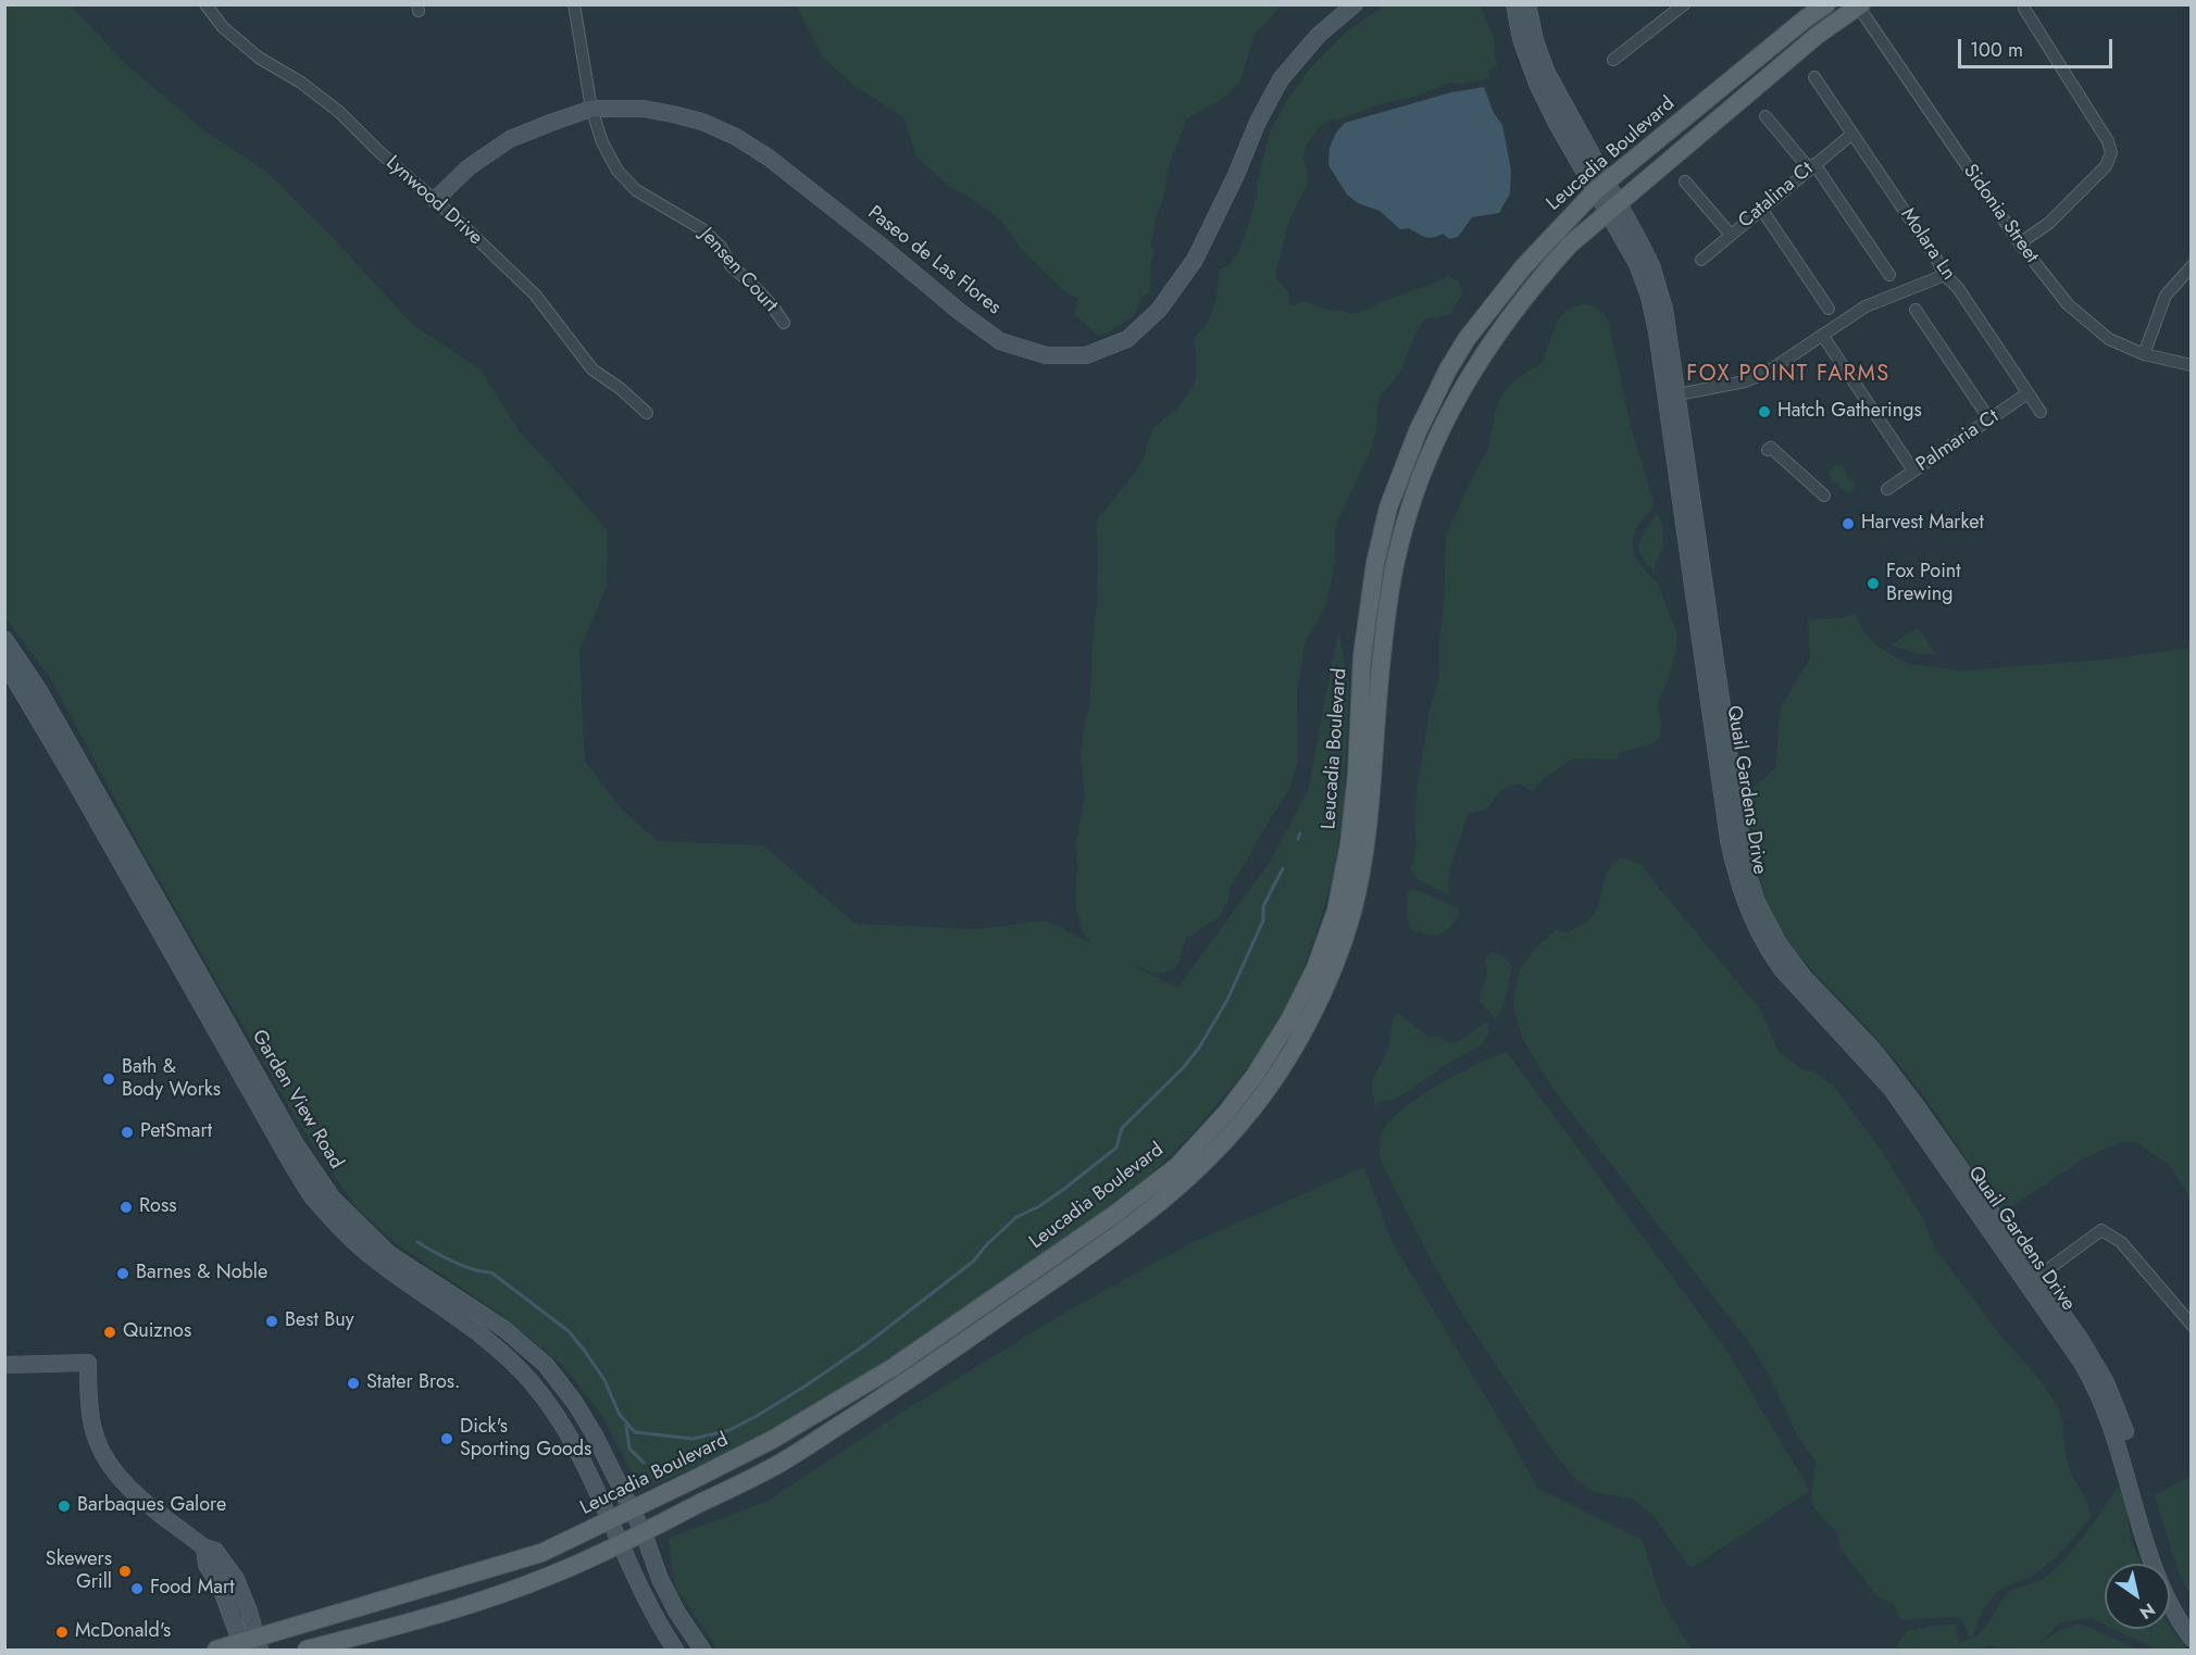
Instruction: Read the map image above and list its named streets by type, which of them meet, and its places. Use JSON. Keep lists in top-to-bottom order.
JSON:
{
  "streets": {
    "main road": [
      "Leucadia Boulevard",
      "Paseo de Las Flores",
      "Quail Gardens Drive",
      "Garden View Road"
    ],
    "street": [
      "Catalina Ct",
      "Lynwood Drive",
      "Sidonia Street",
      "Molara Ln",
      "Jensen Court",
      "Palmaria Ct"
    ]
  },
  "crossings": [
    ["Leucadia Boulevard", "Sidonia Street"],
    ["Leucadia Boulevard", "Quail Gardens Drive"],
    ["Leucadia Boulevard", "Garden View Road"],
    ["Catalina Ct", "Molara Ln"],
    ["Lynwood Drive", "Paseo de Las Flores"],
    ["Molara Ln", "Palmaria Ct"],
    ["Paseo de Las Flores", "Jensen Court"]
  ],
  "districts": ["FOX POINT FARMS"],
  "places": [
    "Hatch Gatherings",
    "Harvest Market",
    "Fox Point Brewing",
    "Bath & Body Works",
    "PetSmart",
    "Ross",
    "Barnes & Noble",
    "Best Buy",
    "Quiznos",
    "Stater Bros.",
    "Dick's Sporting Goods",
    "Barbaques Galore",
    "Skewers Grill",
    "Food Mart",
    "McDonald's"
  ],
  "scale_bar": "100 m",
  "north": "bottom right"
}
